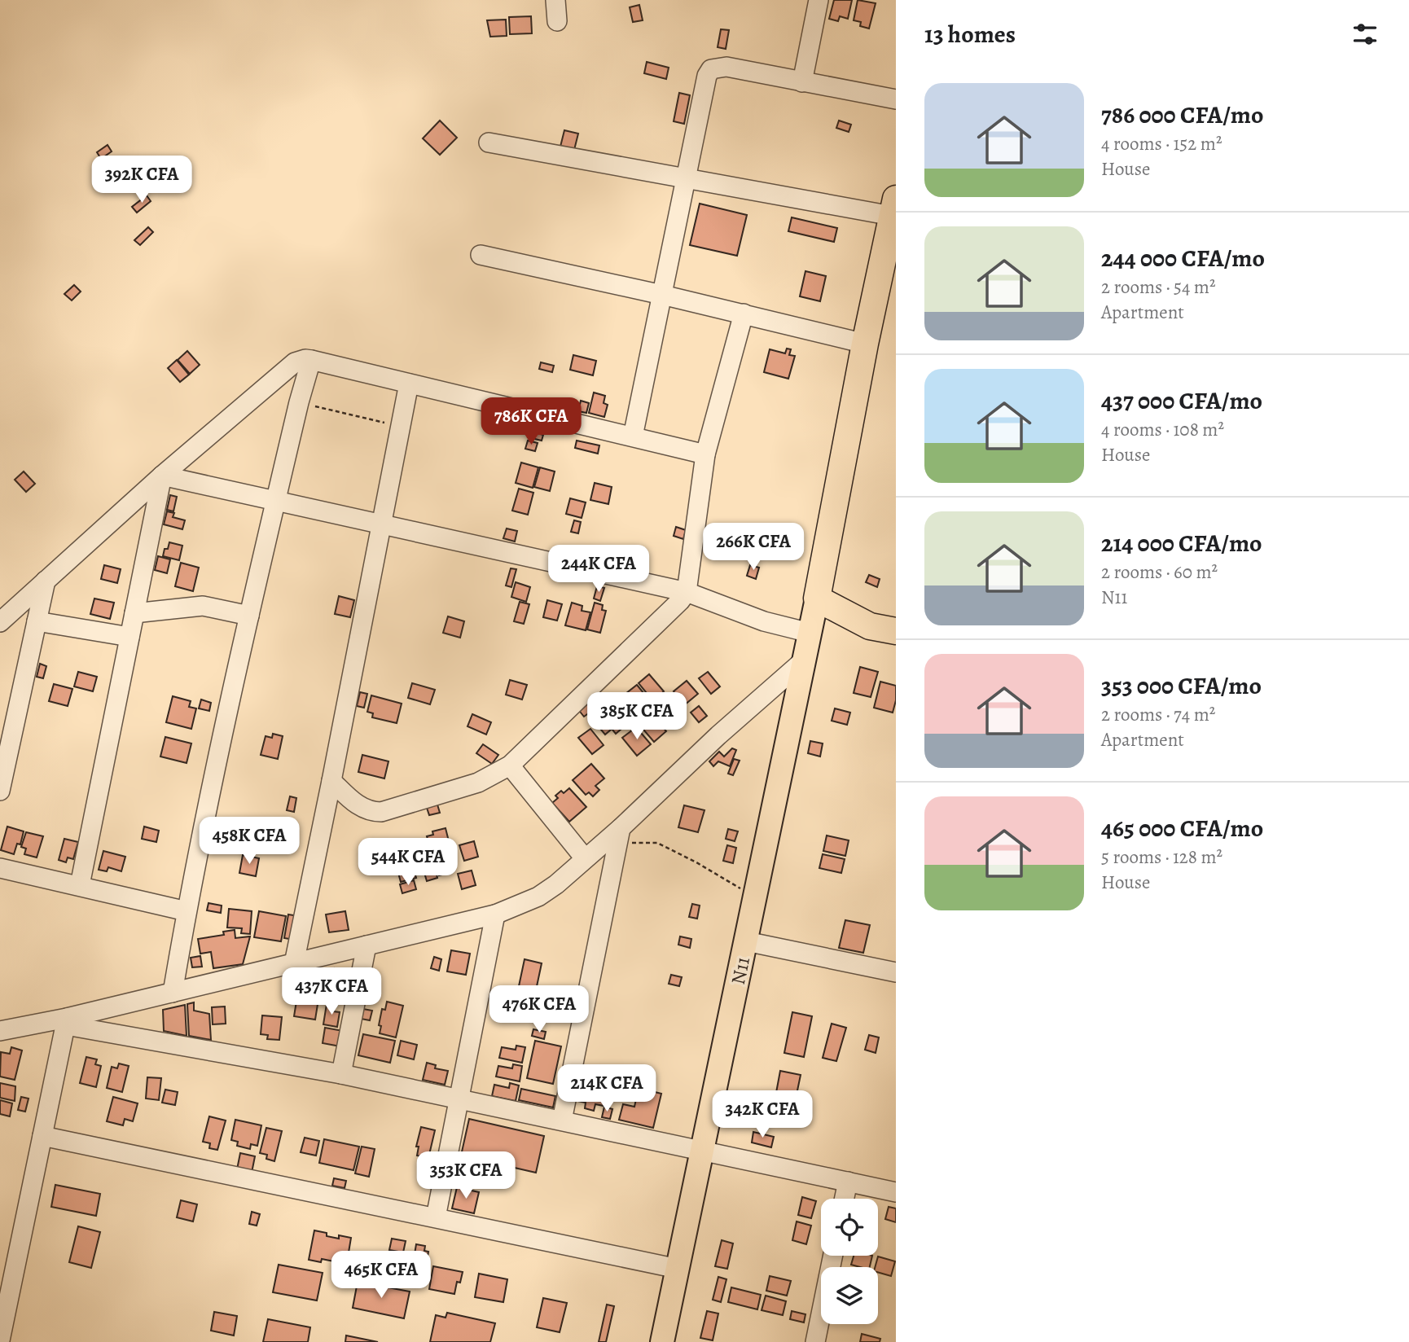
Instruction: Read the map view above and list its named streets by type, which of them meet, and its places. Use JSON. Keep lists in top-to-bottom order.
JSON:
{
  "streets": {
    "main road": ["N11"]
  },
  "page": {
    "heading": "13 homes",
    "list": [
      {
        "name": "786 000 CFA/mo",
        "note": "4 rooms · 152 m² · House"
      },
      {
        "name": "244 000 CFA/mo",
        "note": "2 rooms · 54 m² · Apartment"
      },
      {
        "name": "437 000 CFA/mo",
        "note": "4 rooms · 108 m² · House"
      },
      {
        "name": "214 000 CFA/mo",
        "note": "2 rooms · 60 m² · N11"
      },
      {
        "name": "353 000 CFA/mo",
        "note": "2 rooms · 74 m² · Apartment"
      },
      {
        "name": "465 000 CFA/mo",
        "note": "5 rooms · 128 m² · House"
      }
    ],
    "price": [
      "392K CFA",
      "786K CFA",
      "266K CFA",
      "244K CFA",
      "385K CFA",
      "458K CFA",
      "544K CFA",
      "437K CFA",
      "476K CFA",
      "214K CFA",
      "342K CFA",
      "353K CFA",
      "465K CFA"
    ]
  }
}
